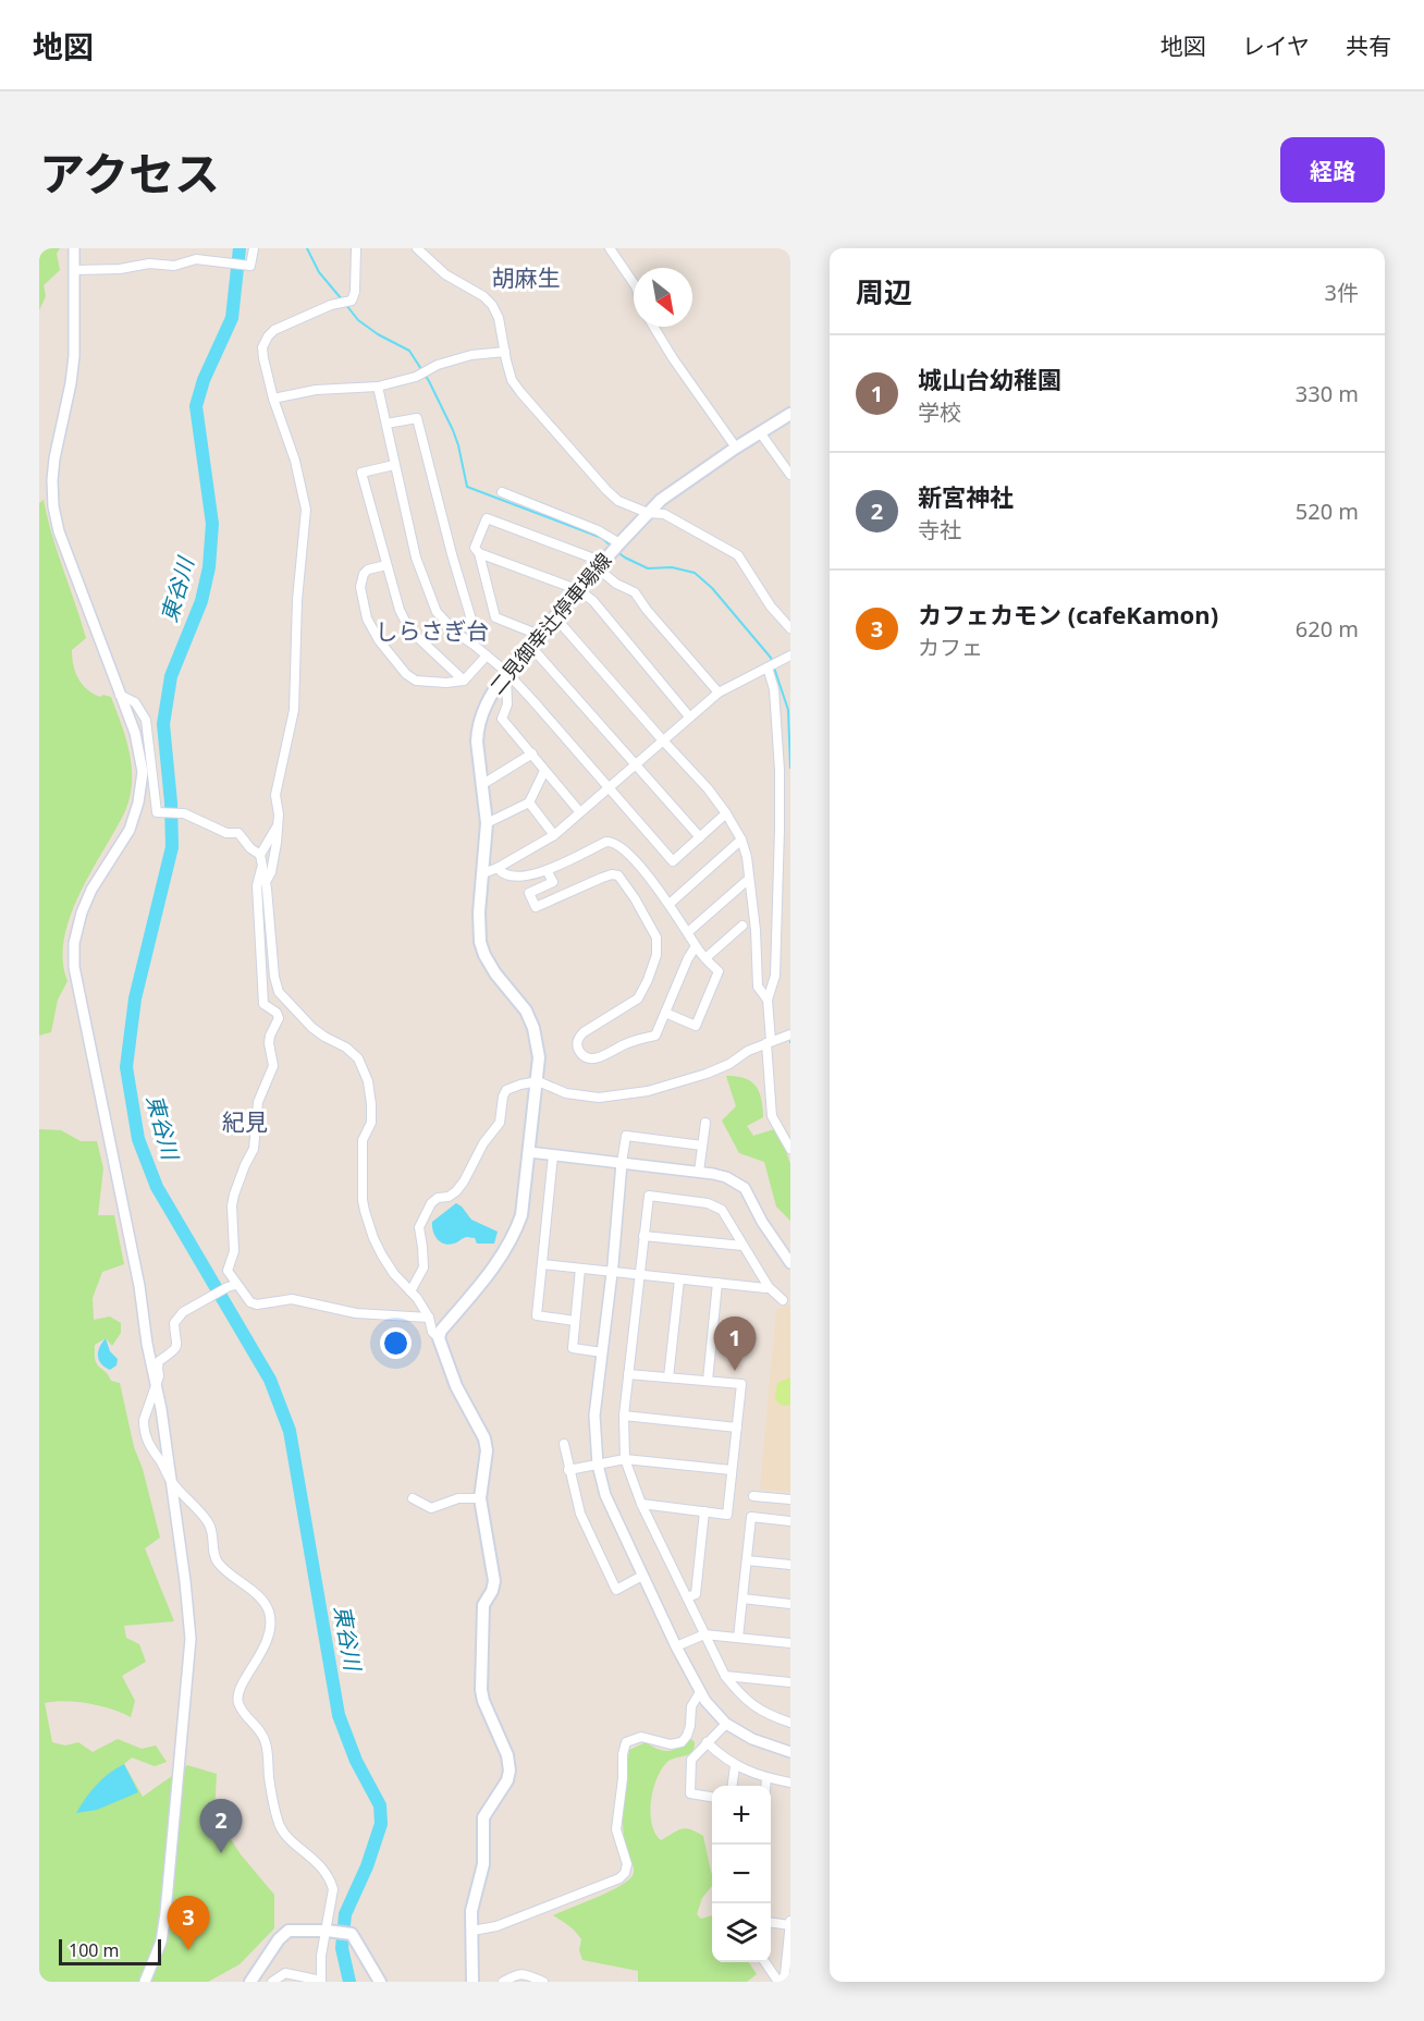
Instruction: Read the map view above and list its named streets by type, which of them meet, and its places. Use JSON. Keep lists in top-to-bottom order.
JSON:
{
  "streets": {
    "main road": ["二見御幸辻停車場線"]
  },
  "districts": ["胡麻生", "しらさぎ台", "紀見"],
  "water": ["東谷川"],
  "scale_bar": "100 m",
  "north": "bottom right",
  "page": {
    "header": "地図",
    "nav": ["地図", "レイヤ", "共有"],
    "title": "アクセス",
    "buttons": "経路",
    "heading": ["周辺", "3件"],
    "list": [
      {
        "mark": "1",
        "name": "城山台幼稚園",
        "note": "学校",
        "value": "330 m"
      },
      {
        "mark": "2",
        "name": "新宮神社",
        "note": "寺社",
        "value": "520 m"
      },
      {
        "mark": "3",
        "name": "カフェカモン (cafeKamon)",
        "note": "カフェ",
        "value": "620 m"
      }
    ],
    "pins": ["1", "2", "3"],
    "map_buttons": ["+", "−"],
    "scale": "100 m"
  }
}
